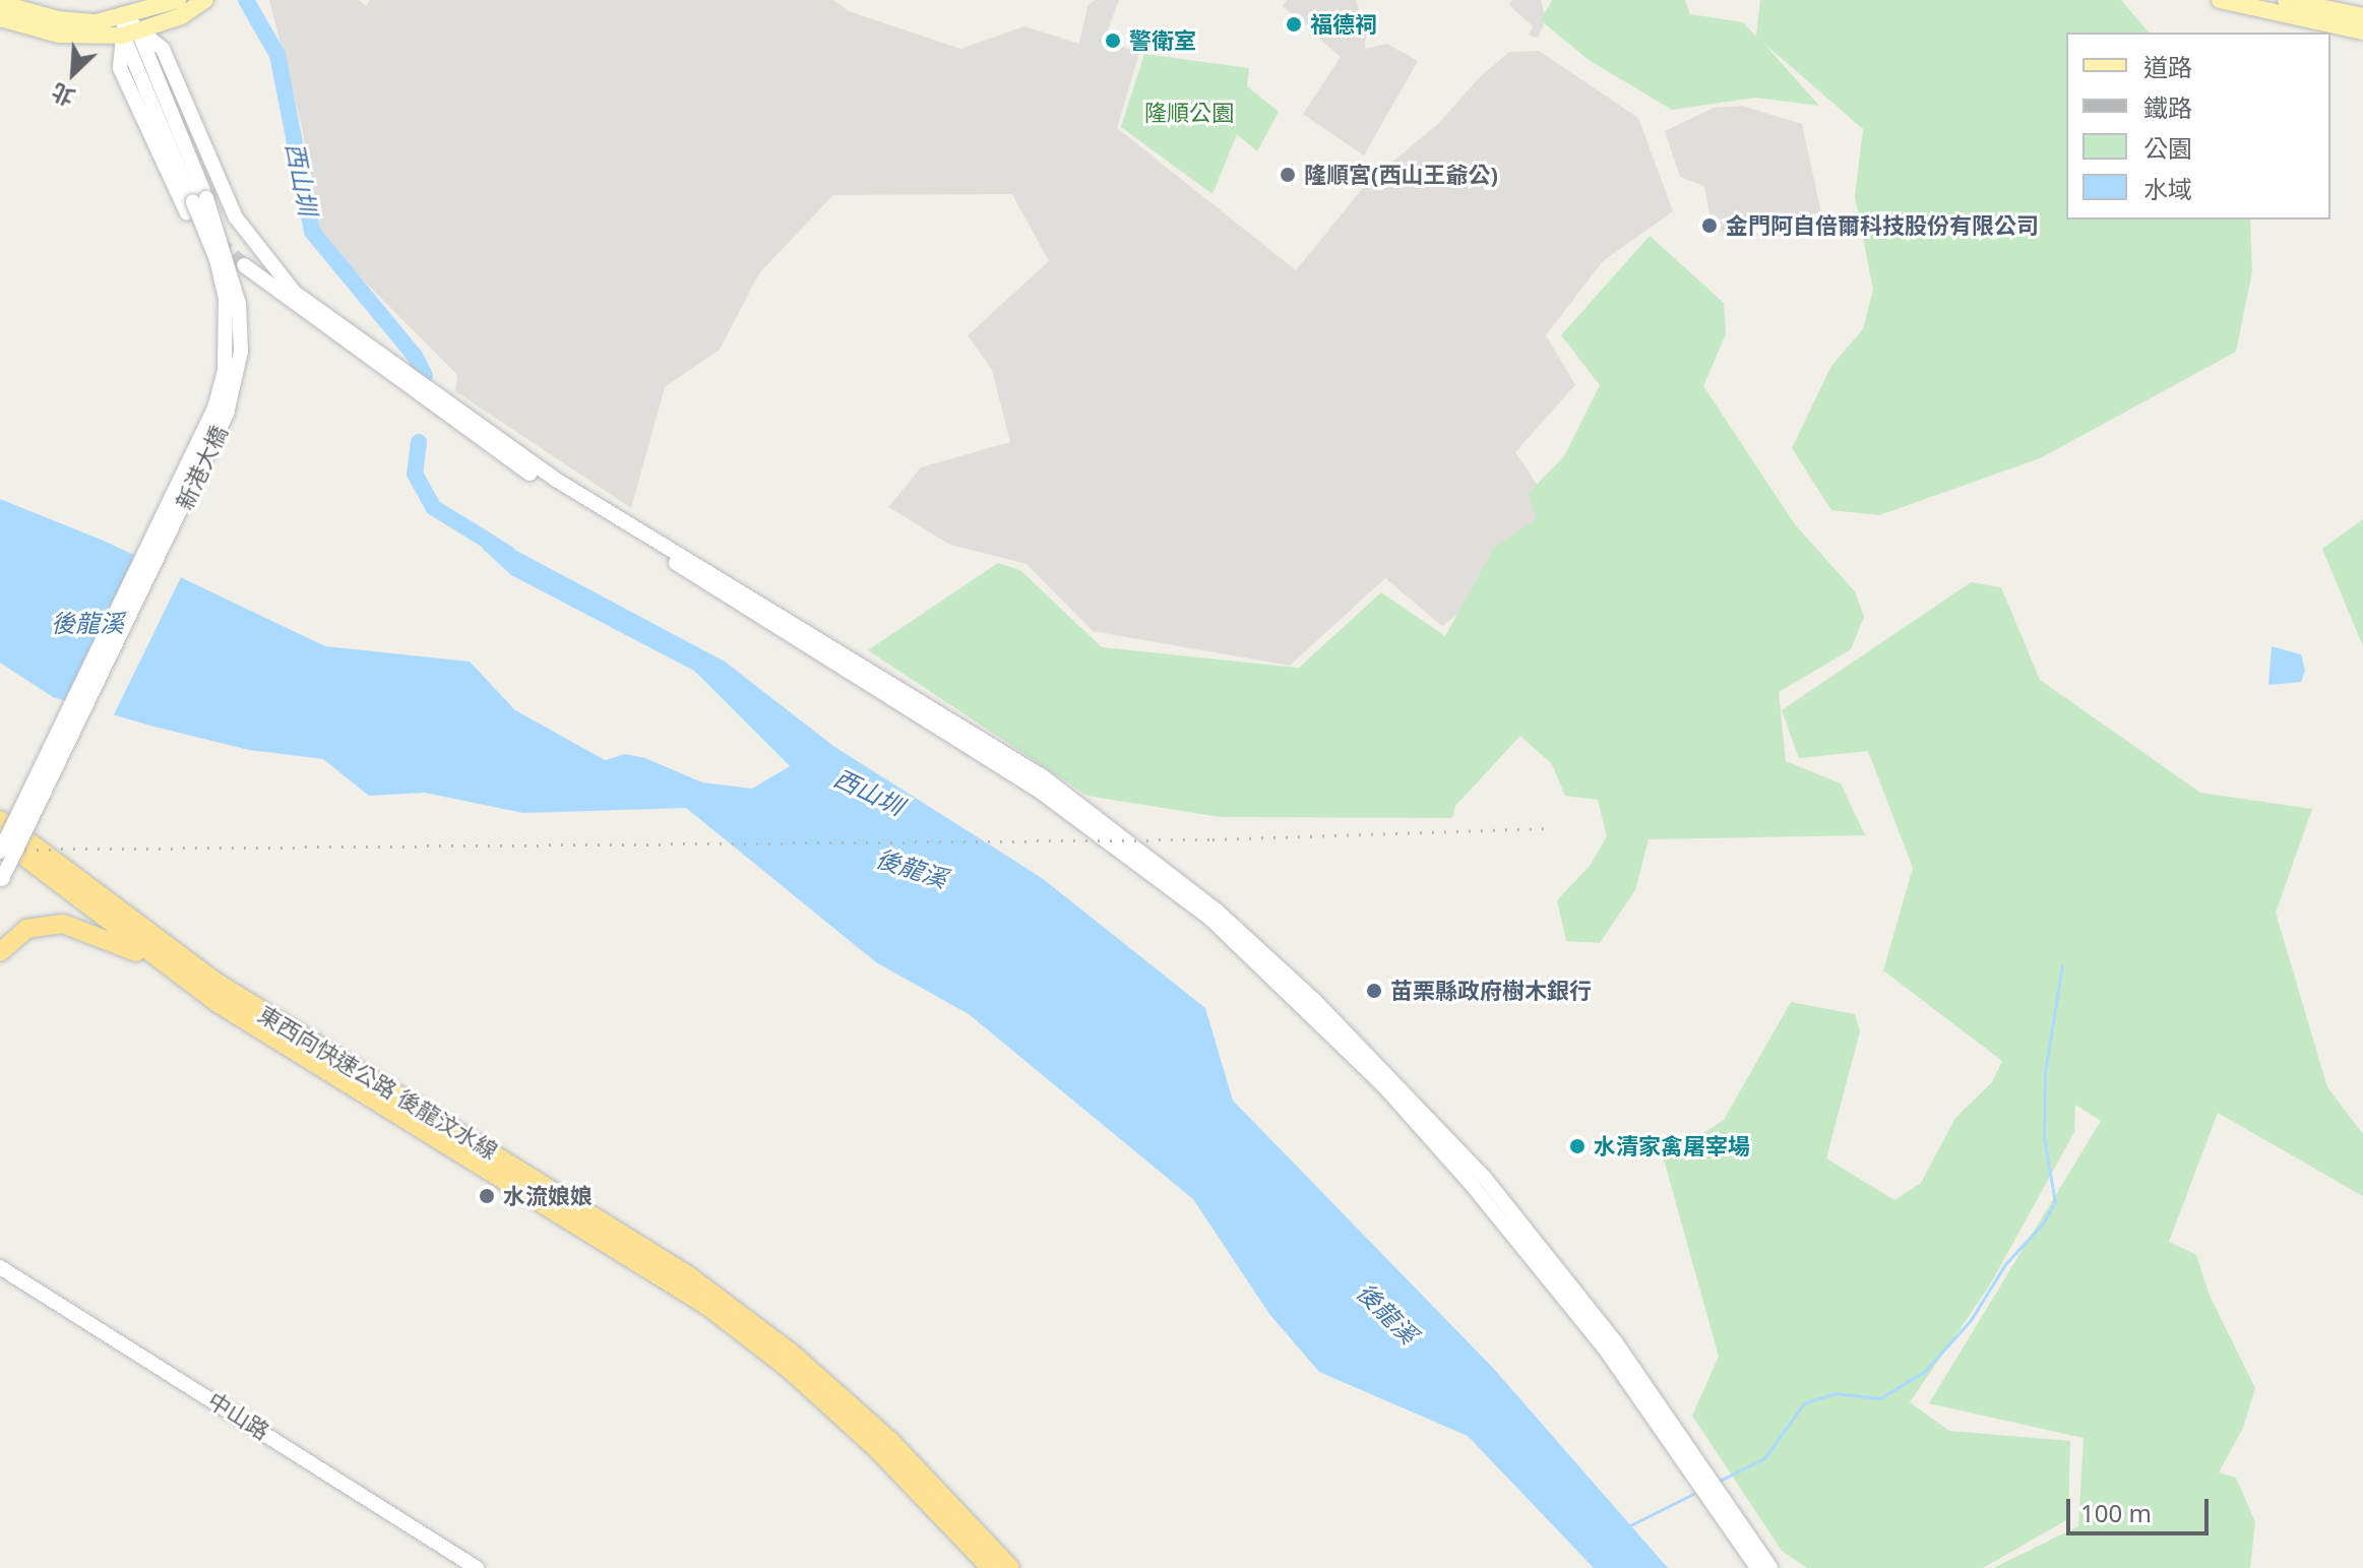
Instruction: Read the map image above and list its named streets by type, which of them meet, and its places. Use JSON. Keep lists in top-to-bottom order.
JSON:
{
  "streets": {
    "highway": ["東西向快速公路 後龍汶水線"],
    "street": ["新港大橋", "中山路"]
  },
  "water": ["西山圳", "後龍溪"],
  "parks": ["隆順公園"],
  "places": [
    "福德祠",
    "警衛室",
    "隆順宮(西山王爺公)",
    "金門阿自倍爾科技股份有限公司",
    "苗栗縣政府樹木銀行",
    "水清家禽屠宰場",
    "水流娘娘"
  ],
  "legend": [
    "道路",
    "鐵路",
    "公園",
    "水域"
  ],
  "scale_bar": "100 m",
  "north": "bottom left"
}
